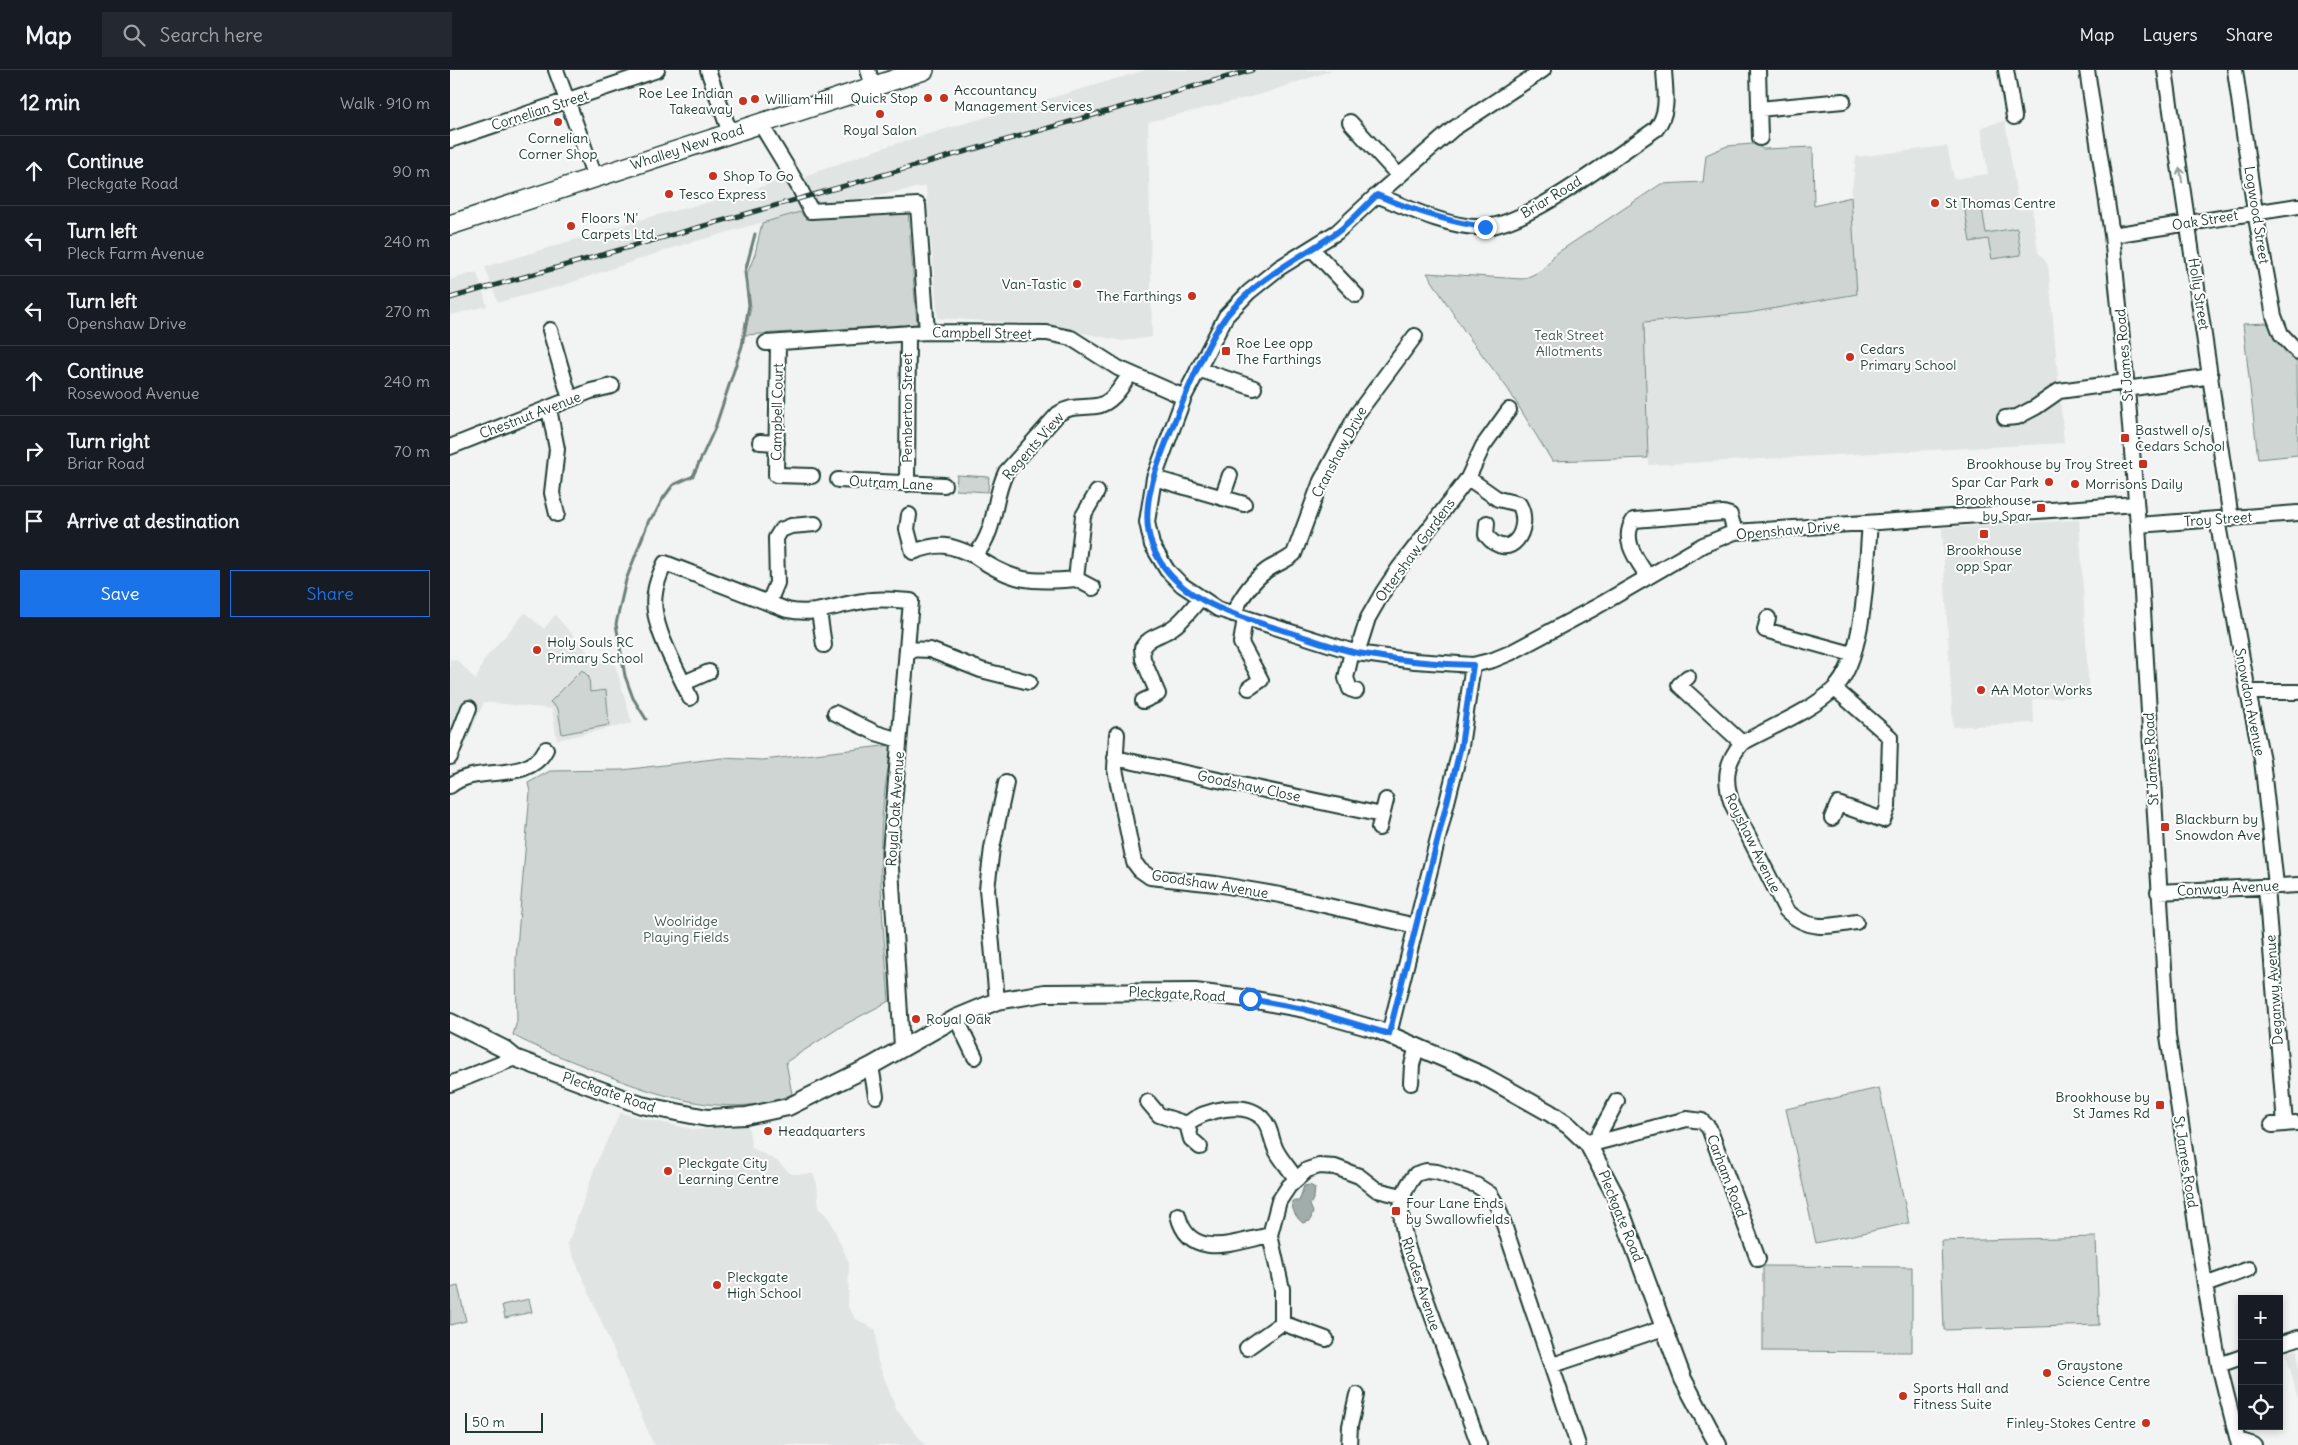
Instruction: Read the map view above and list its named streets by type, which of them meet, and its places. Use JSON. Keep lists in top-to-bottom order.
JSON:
{
  "streets": {
    "highway": ["Whalley New Road"],
    "main road": ["Pleckgate Road"],
    "street": [
      "Cornelian Street",
      "Briar Road",
      "Logwood Street",
      "Oak Street",
      "Holly Street",
      "Campbell Street",
      "St James Road",
      "Pemberton Street",
      "Campbell Court",
      "Chestnut Avenue",
      "Regents View",
      "Cranshaw Drive",
      "Outram Lane",
      "Troy Street",
      "Openshaw Drive",
      "Ottershaw Gardens",
      "Snowdon Avenue",
      "Goodshaw Close",
      "Royal Oak Avenue",
      "Royshaw Avenue",
      "Goodshaw Avenue",
      "Conway Avenue",
      "Deganwy Avenue",
      "Carham Road",
      "Rhodes Avenue"
    ]
  },
  "crossings": [
    ["Briar Road", "Openshaw Drive"],
    ["Logwood Street", "Oak Street"],
    ["Oak Street", "Holly Street"],
    ["Oak Street", "St James Road"],
    ["Holly Street", "Troy Street"],
    ["Holly Street", "Snowdon Avenue"],
    ["Campbell Street", "Pemberton Street"],
    ["Campbell Street", "Campbell Court"],
    ["Campbell Street", "Regents View"],
    ["Campbell Street", "Openshaw Drive"],
    ["St James Road", "Troy Street"],
    ["St James Road", "Openshaw Drive"],
    ["St James Road", "Conway Avenue"],
    ["Pemberton Street", "Outram Lane"],
    ["Cranshaw Drive", "Openshaw Drive"],
    ["Troy Street", "Snowdon Avenue"],
    ["Openshaw Drive", "Ottershaw Gardens"],
    ["Openshaw Drive", "Royshaw Avenue"],
    ["Snowdon Avenue", "Conway Avenue"],
    ["Snowdon Avenue", "Deganwy Avenue"],
    ["Goodshaw Close", "Goodshaw Avenue"],
    ["Royal Oak Avenue", "Pleckgate Road"],
    ["Conway Avenue", "Deganwy Avenue"],
    ["Pleckgate Road", "Carham Road"]
  ],
  "parks": ["Teak Street Allotments", "Woolridge Playing Fields"],
  "places": {
    "other": [
      "Quick Stop",
      "Accountancy Management Services",
      "William Hill",
      "Roe Lee Indian Takeaway",
      "Royal Salon",
      "Cornelian Corner Shop",
      "Shop To Go",
      "Tesco Express",
      "St Thomas Centre",
      "Floors 'N' Carpets Ltd.",
      "Van-Tastic",
      "The Farthings",
      "Cedars Primary School",
      "Spar Car Park",
      "Morrisons Daily",
      "Holy Souls RC Primary School",
      "AA Motor Works",
      "Royal Oak",
      "Headquarters",
      "Pleckgate City Learning Centre",
      "Pleckgate High School",
      "Graystone Science Centre",
      "Sports Hall and Fitness Suite",
      "Finley-Stokes Centre"
    ],
    "transit": [
      "Roe Lee opp The Farthings",
      "Bastwell o/s Cedars School",
      "Brookhouse by Troy Street",
      "Brookhouse by Spar",
      "Brookhouse opp Spar",
      "Blackburn by Snowdon Ave",
      "Brookhouse by St James Rd",
      "Four Lane Ends by Swallowfields"
    ]
  },
  "scale_bar": "50 m",
  "page": {
    "header": "Map",
    "search": "Search here",
    "nav": ["Map", "Layers", "Share"],
    "heading": ["12 min", "Walk · 910 m"],
    "list": [
      ["Continue", "Pleckgate Road", "90 m"],
      ["Turn left", "Pleck Farm Avenue", "240 m"],
      ["Turn left", "Openshaw Drive", "270 m"],
      ["Continue", "Rosewood Avenue", "240 m"],
      ["Turn right", "Briar Road", "70 m"],
      "Arrive at destination"
    ],
    "buttons": ["Save", "Share"],
    "map_buttons": ["+", "−"],
    "scale": "50 m"
  }
}
